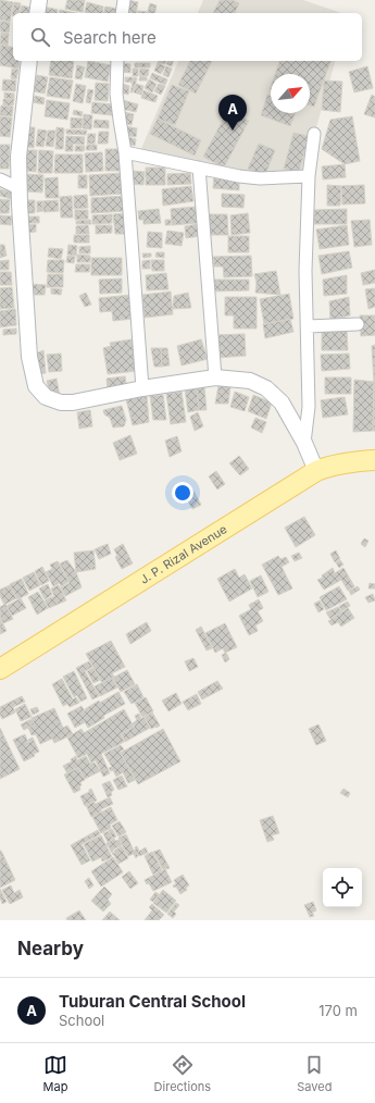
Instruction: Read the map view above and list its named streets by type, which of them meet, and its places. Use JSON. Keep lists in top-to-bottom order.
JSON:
{
  "streets": {
    "main road": ["J. P. Rizal Avenue"]
  },
  "north": "top right",
  "page": {
    "search": "Search here",
    "pins": "A",
    "heading": "Nearby",
    "list": [
      {
        "mark": "A",
        "name": "Tuburan Central School",
        "note": "School",
        "value": "170 m"
      }
    ],
    "nav": ["Map", "Directions", "Saved"]
  }
}
